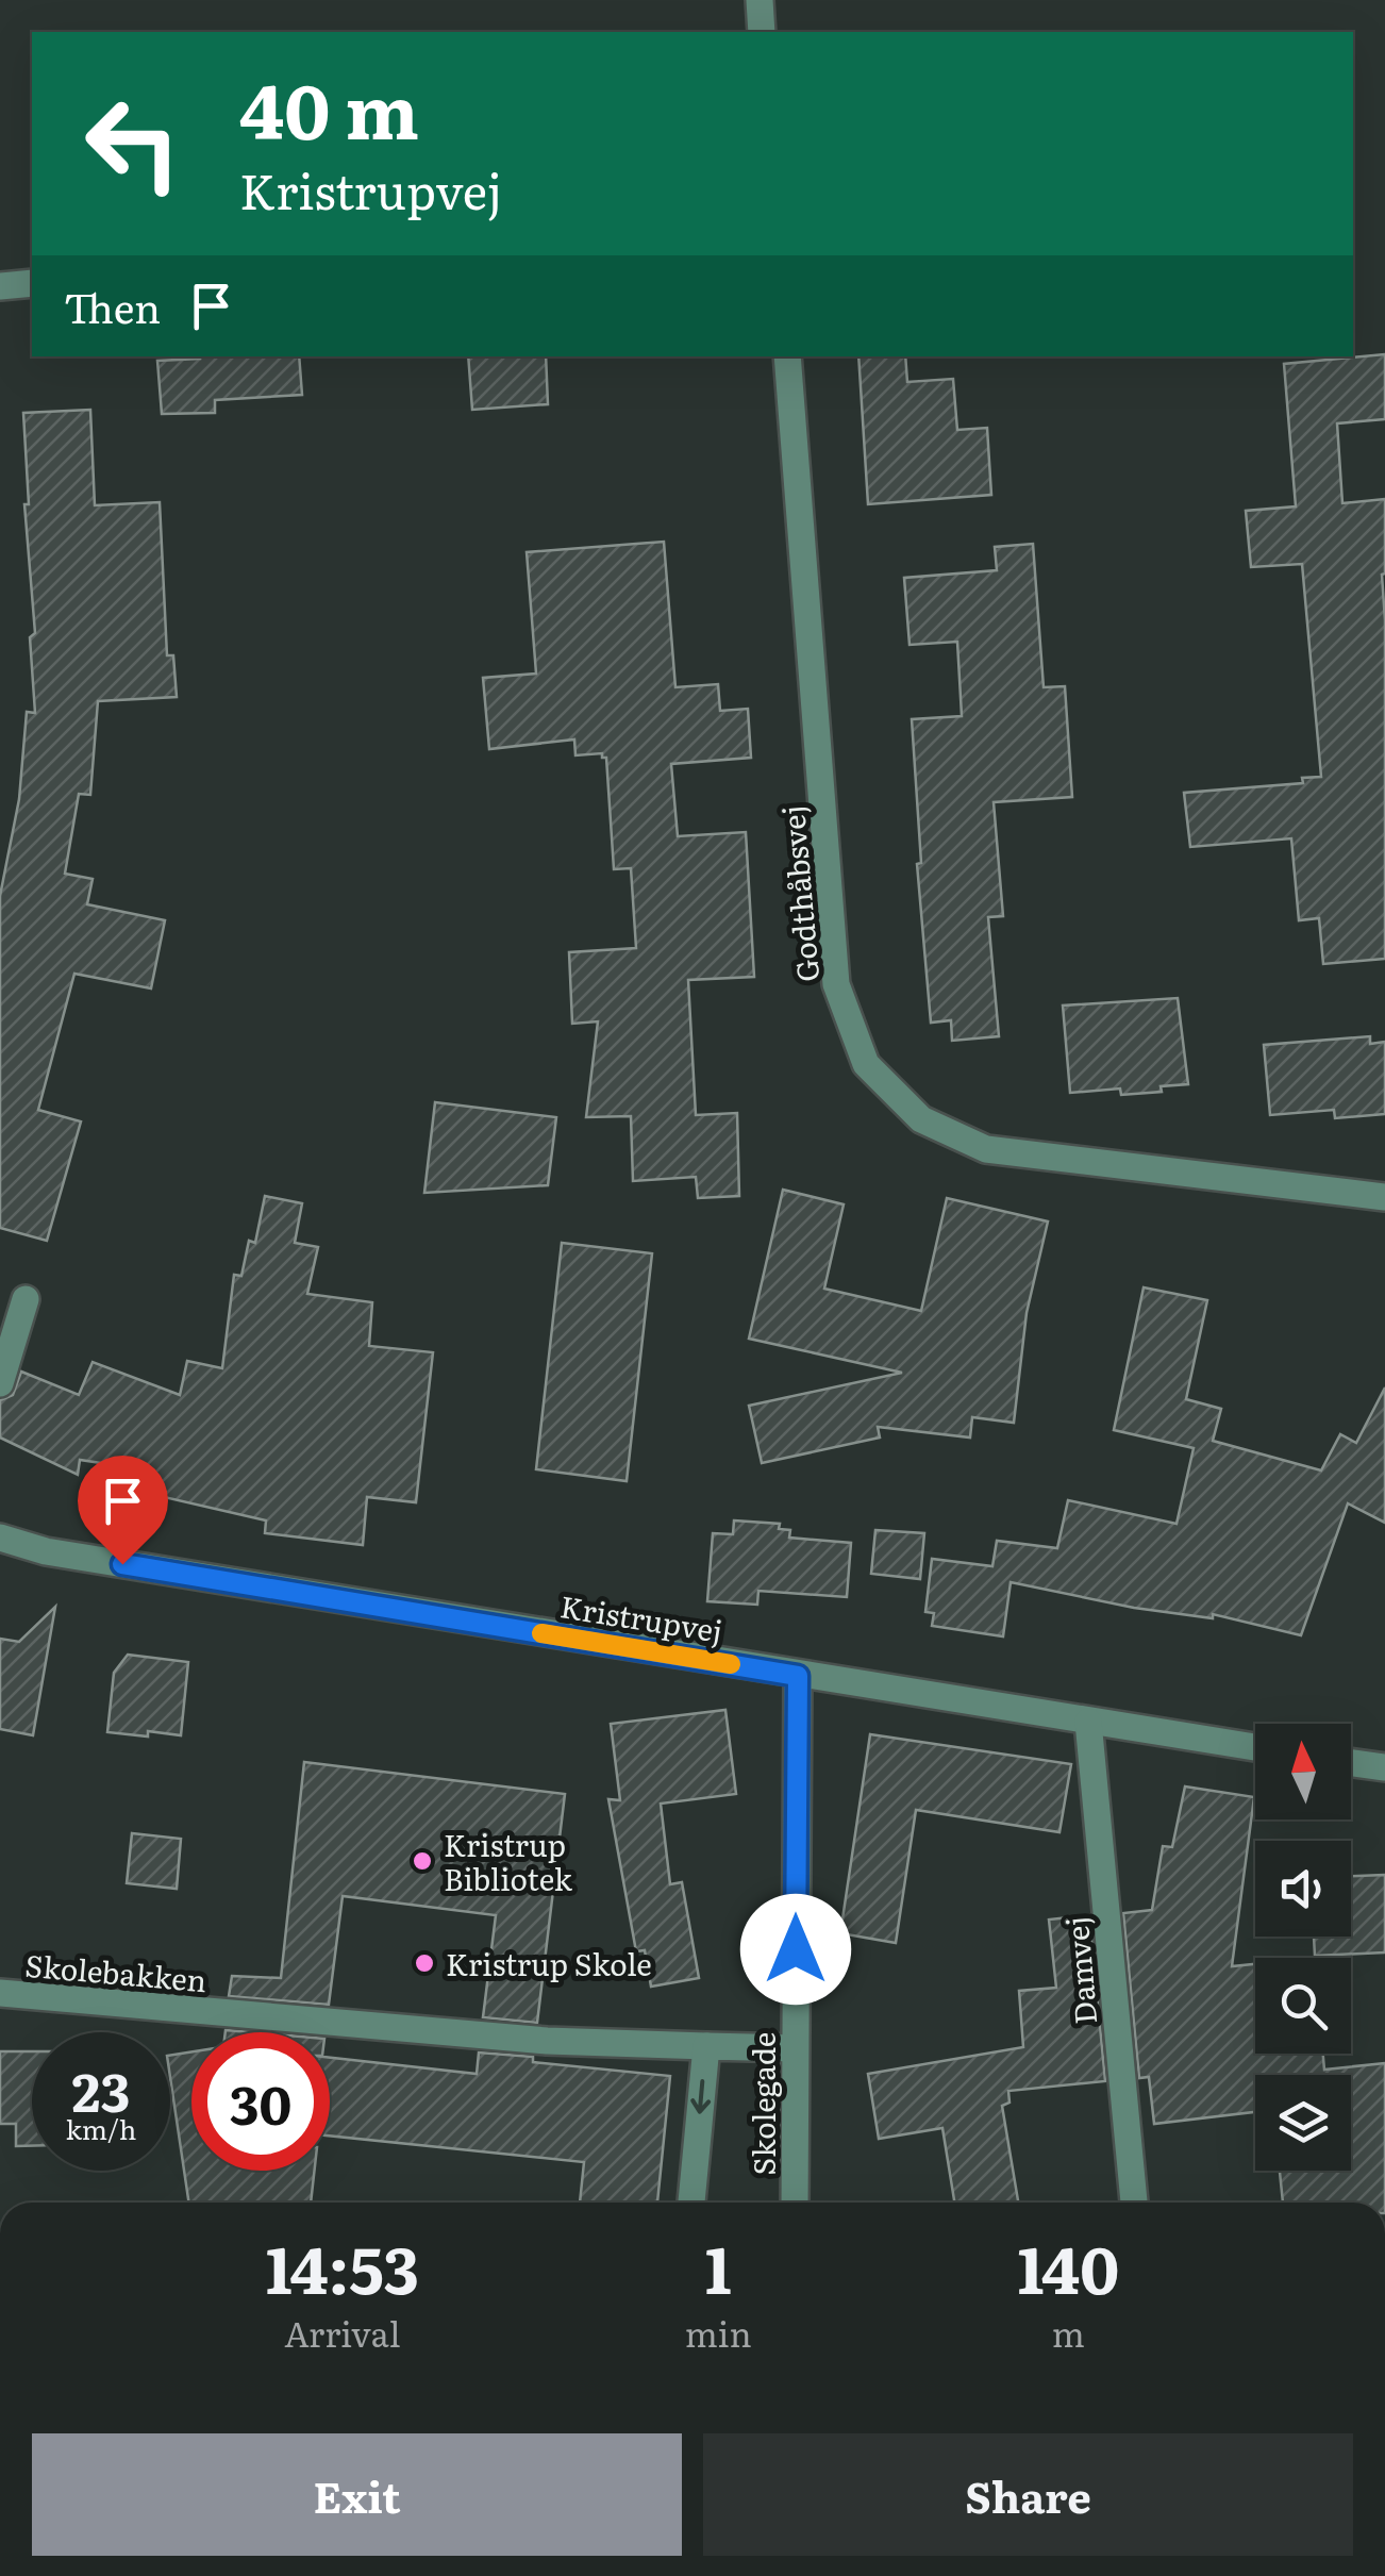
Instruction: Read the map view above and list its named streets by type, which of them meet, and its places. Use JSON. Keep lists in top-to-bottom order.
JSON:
{
  "streets": {
    "street": [
      "Godthåbsvej",
      "Kristrupvej",
      "Damvej",
      "Skolebakken",
      "Skolegade"
    ]
  },
  "crossings": [
    ["Kristrupvej", "Damvej"],
    ["Kristrupvej", "Skolegade"],
    ["Skolebakken", "Skolegade"]
  ],
  "places": ["Kristrup Bibliotek", "Kristrup Skole"],
  "north": "top",
  "page": {
    "turn": ["40 m", "Kristrupvej"],
    "then": "Then",
    "speed": "23 km/h",
    "limit": "30",
    "eta": [
      "14:53",
      "Arrival",
      "1",
      "min",
      "140",
      "m"
    ],
    "buttons": ["Exit", "Share"]
  }
}
